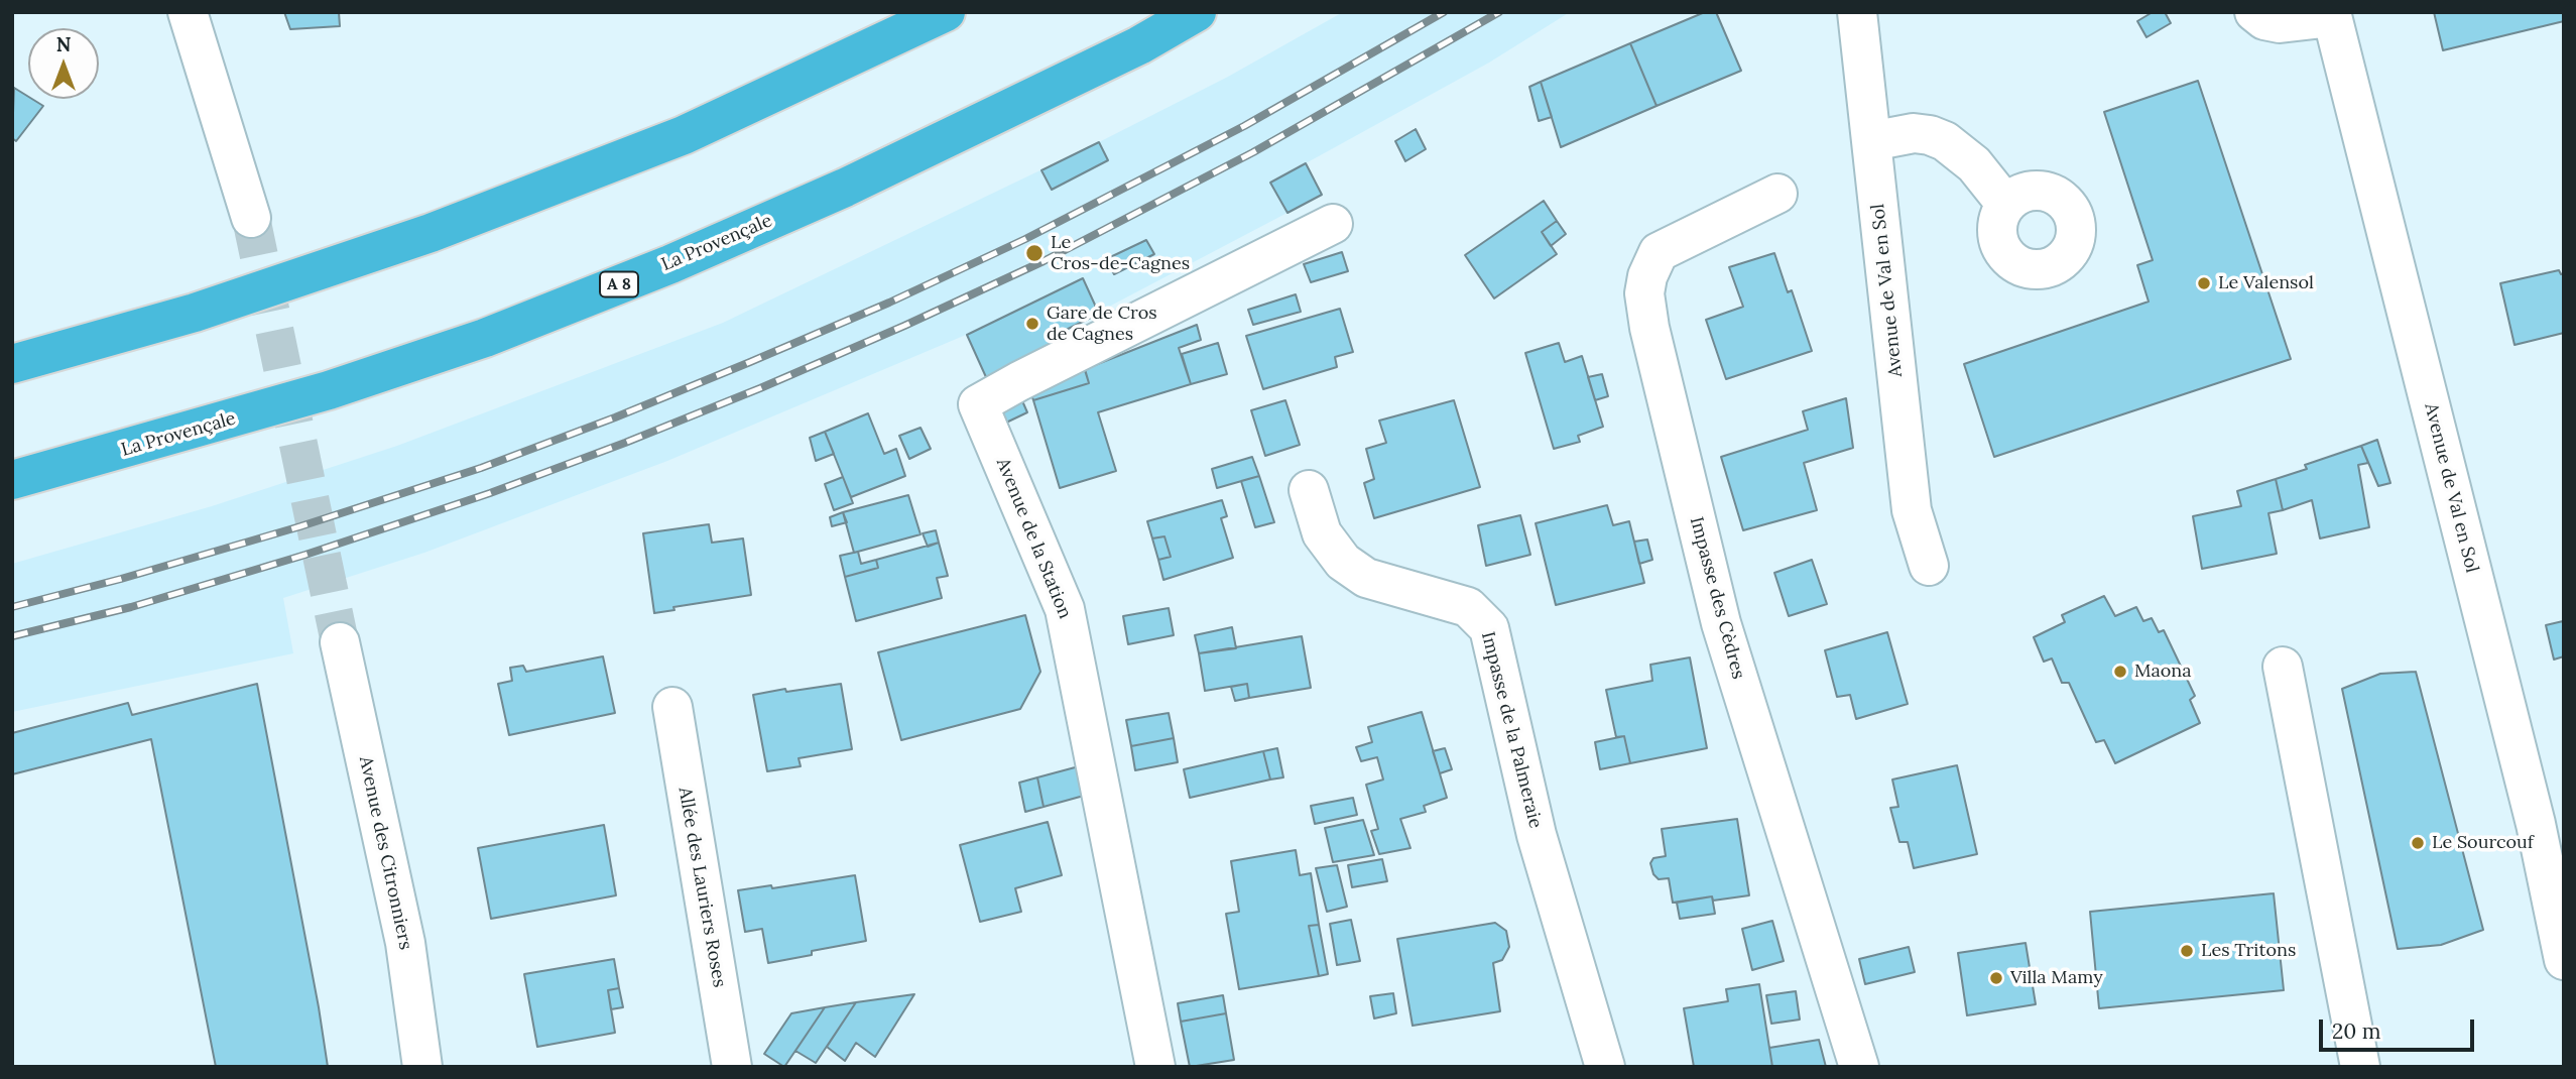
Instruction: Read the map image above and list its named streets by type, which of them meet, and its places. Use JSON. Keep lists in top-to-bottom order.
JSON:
{
  "streets": {
    "highway": ["La Provençale", "A 8"],
    "street": [
      "Avenue de Val en Sol",
      "Avenue de la Station",
      "Impasse des Cèdres",
      "Impasse de la Palmeraie",
      "Avenue des Citronniers",
      "Allée des Lauriers Roses"
    ]
  },
  "places": [
    "Le Cros-de-Cagnes",
    "Le Valensol",
    "Gare de Cros de Cagnes",
    "Maona",
    "Le Sourcouf",
    "Les Tritons",
    "Villa Mamy"
  ],
  "scale_bar": "20 m",
  "north": "top"
}
